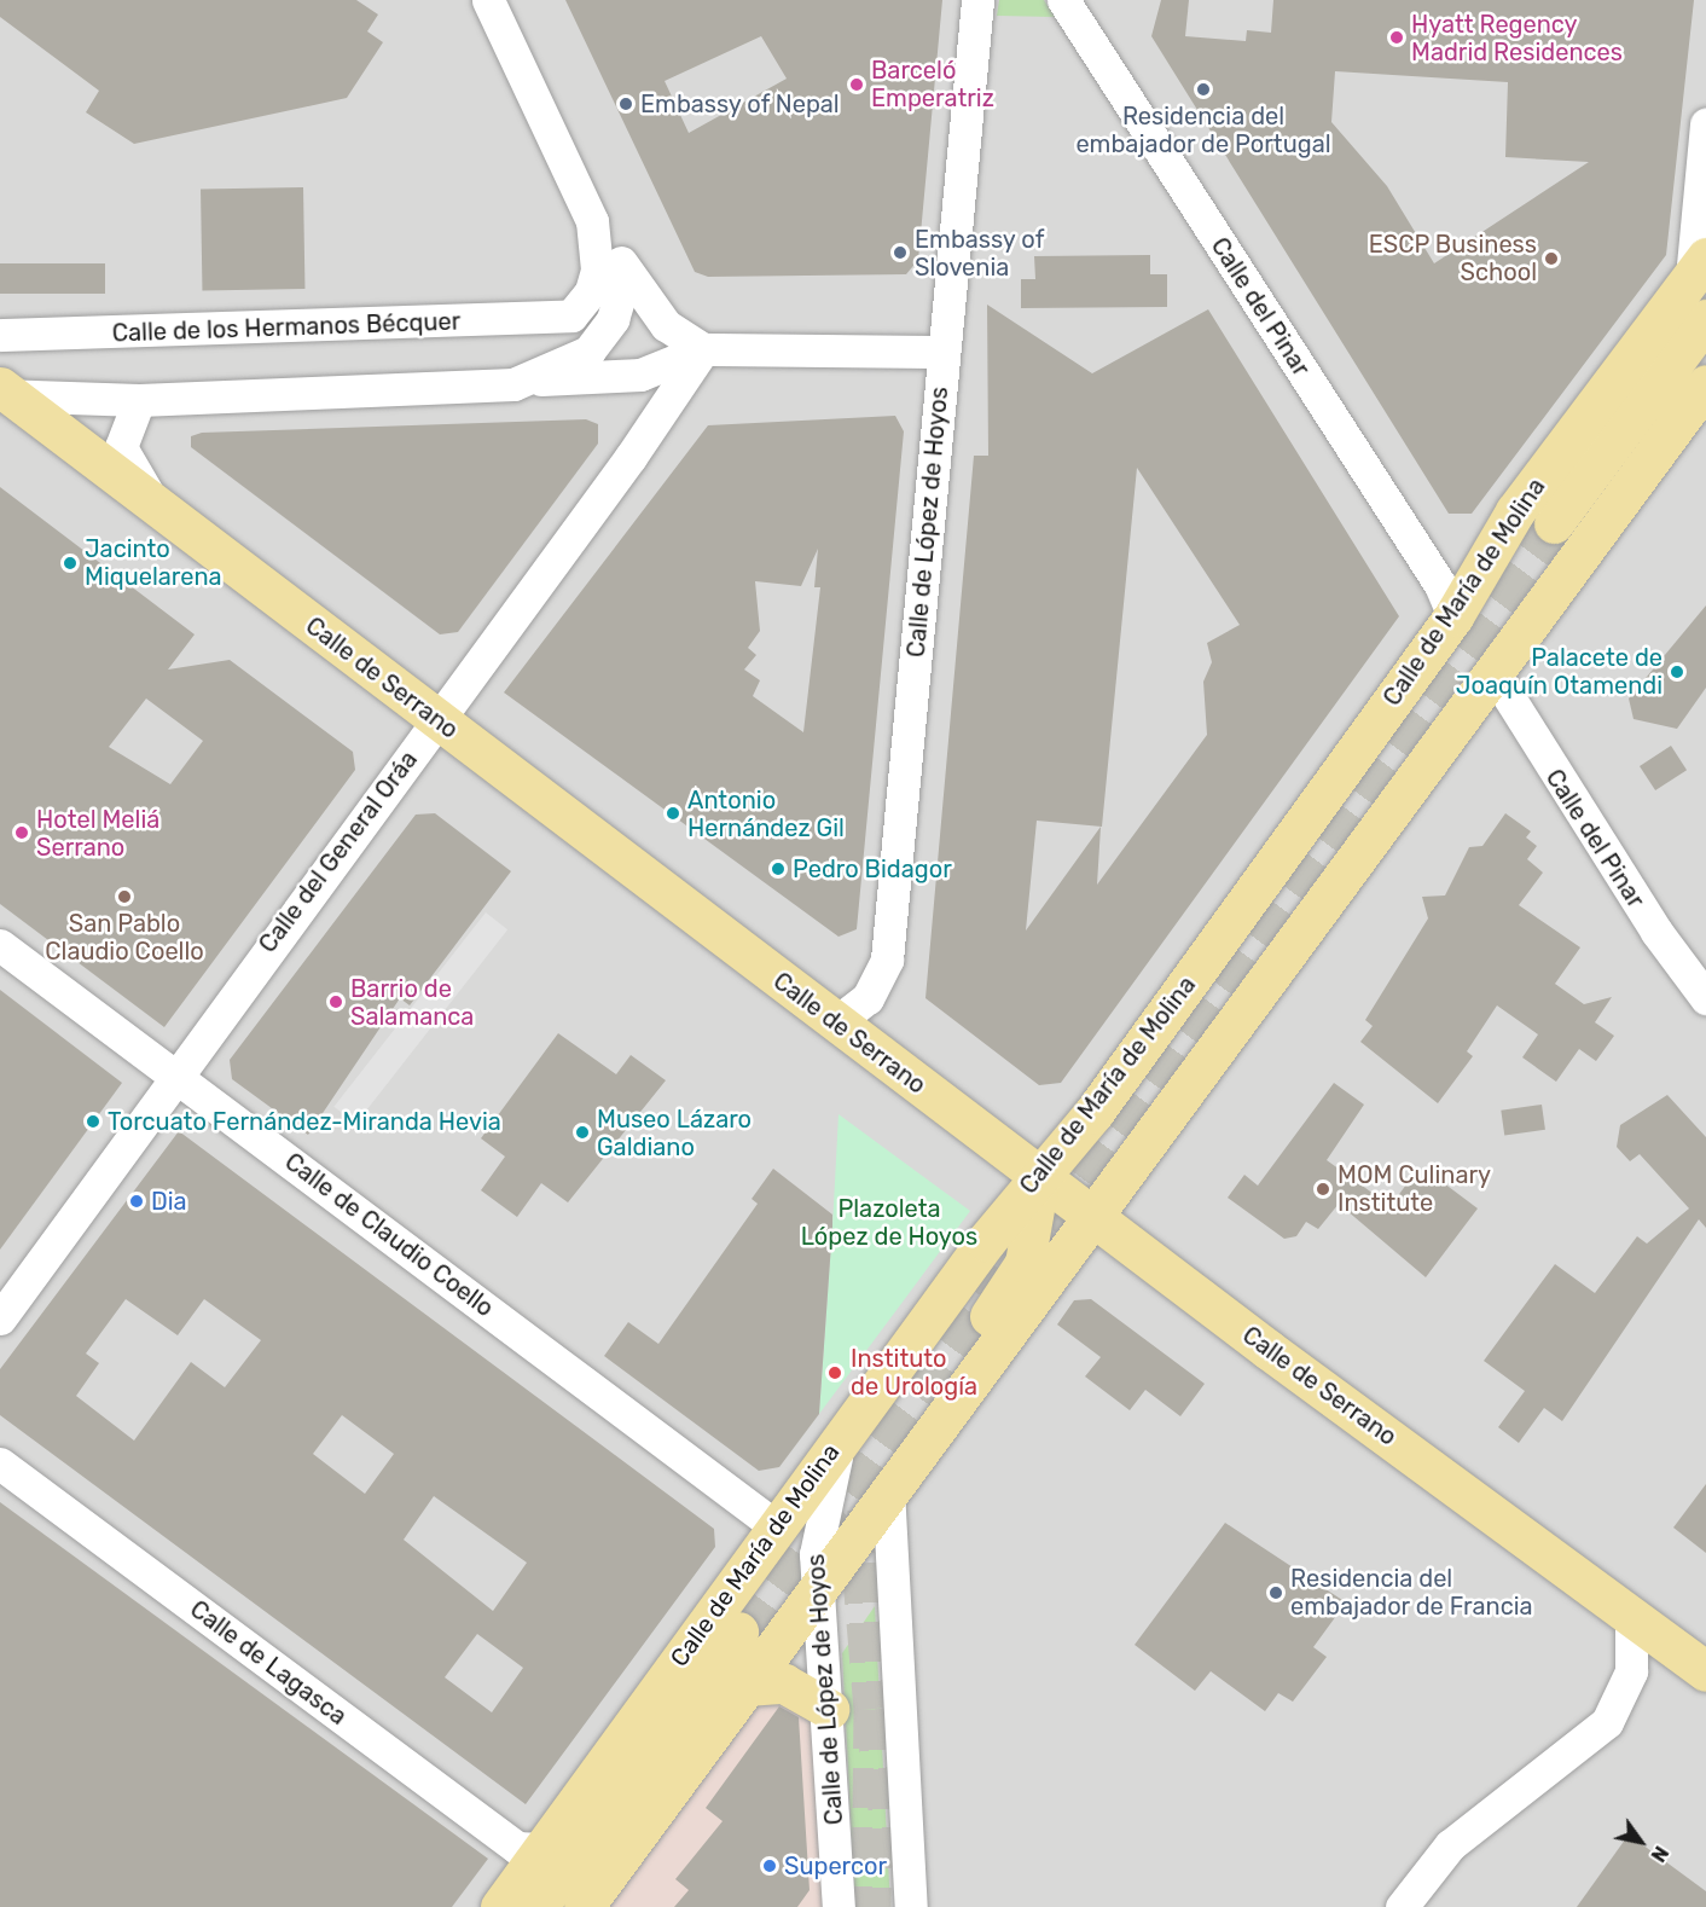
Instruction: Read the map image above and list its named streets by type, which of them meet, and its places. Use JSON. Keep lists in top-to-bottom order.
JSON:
{
  "streets": {
    "main road": ["Calle de María de Molina", "Calle de Serrano"],
    "street": [
      "Calle del Pinar",
      "Calle de los Hermanos Bécquer",
      "Calle de López de Hoyos",
      "Calle del General Oráa",
      "Calle de Claudio Coello",
      "Calle de Lagasca"
    ]
  },
  "crossings": [
    ["Calle del Pinar", "Calle de María de Molina"],
    ["Calle de López de Hoyos", "Calle de María de Molina"],
    ["Calle de López de Hoyos", "Calle de Serrano"],
    ["Calle de María de Molina", "Calle de Serrano"],
    ["Calle de María de Molina", "Calle de Claudio Coello"],
    ["Calle de María de Molina", "Calle de Lagasca"],
    ["Calle de Serrano", "Calle del General Oráa"],
    ["Calle del General Oráa", "Calle de Claudio Coello"]
  ],
  "parks": ["Plazoleta López de Hoyos"],
  "places": [
    "Hyatt Regency Madrid Residences",
    "Barceló Emperatriz",
    "Residencia del embajador de Portugal",
    "Embassy of Nepal",
    "Embassy of Slovenia",
    "ESCP Business School",
    "Jacinto Miquelarena",
    "Palacete de Joaquín Otamendi",
    "Antonio Hernández Gil",
    "Hotel Meliá Serrano",
    "Pedro Bidagor",
    "San Pablo Claudio Coello",
    "Barrio de Salamanca",
    "Torcuato Fernández-Miranda Hevia",
    "Museo Lázaro Galdiano",
    "MOM Culinary Institute",
    "Dia",
    "Instituto de Urología",
    "Residencia del embajador de Francia",
    "Supercor"
  ],
  "north": "bottom right"
}
